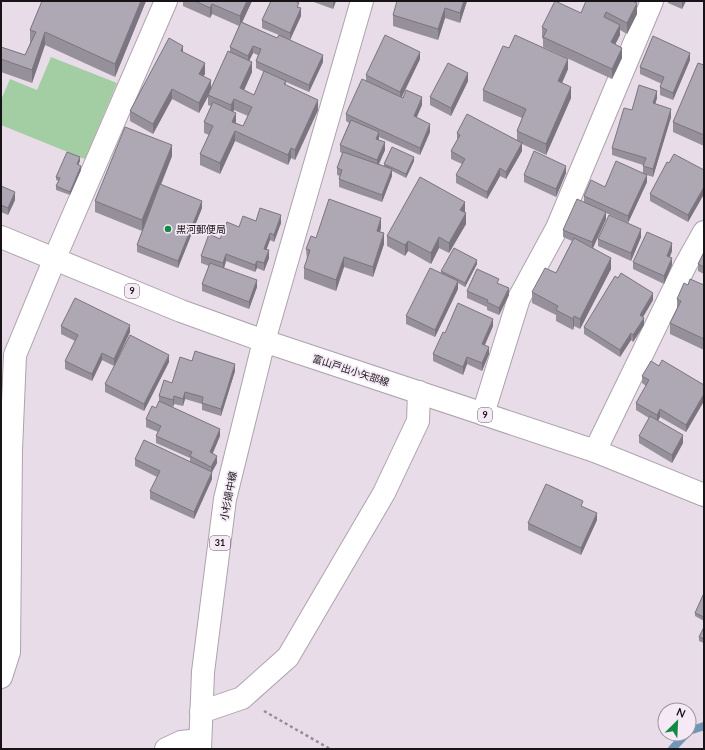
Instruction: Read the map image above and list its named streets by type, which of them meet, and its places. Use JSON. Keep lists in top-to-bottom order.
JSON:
{
  "streets": {
    "street": [
      "9",
      "富山戸出小矢部線",
      "小杉婦中線",
      "31"
    ]
  },
  "crossings": [
    ["富山戸出小矢部線", "小杉婦中線"]
  ],
  "places": ["黒河郵便局"],
  "north": "top right"
}
